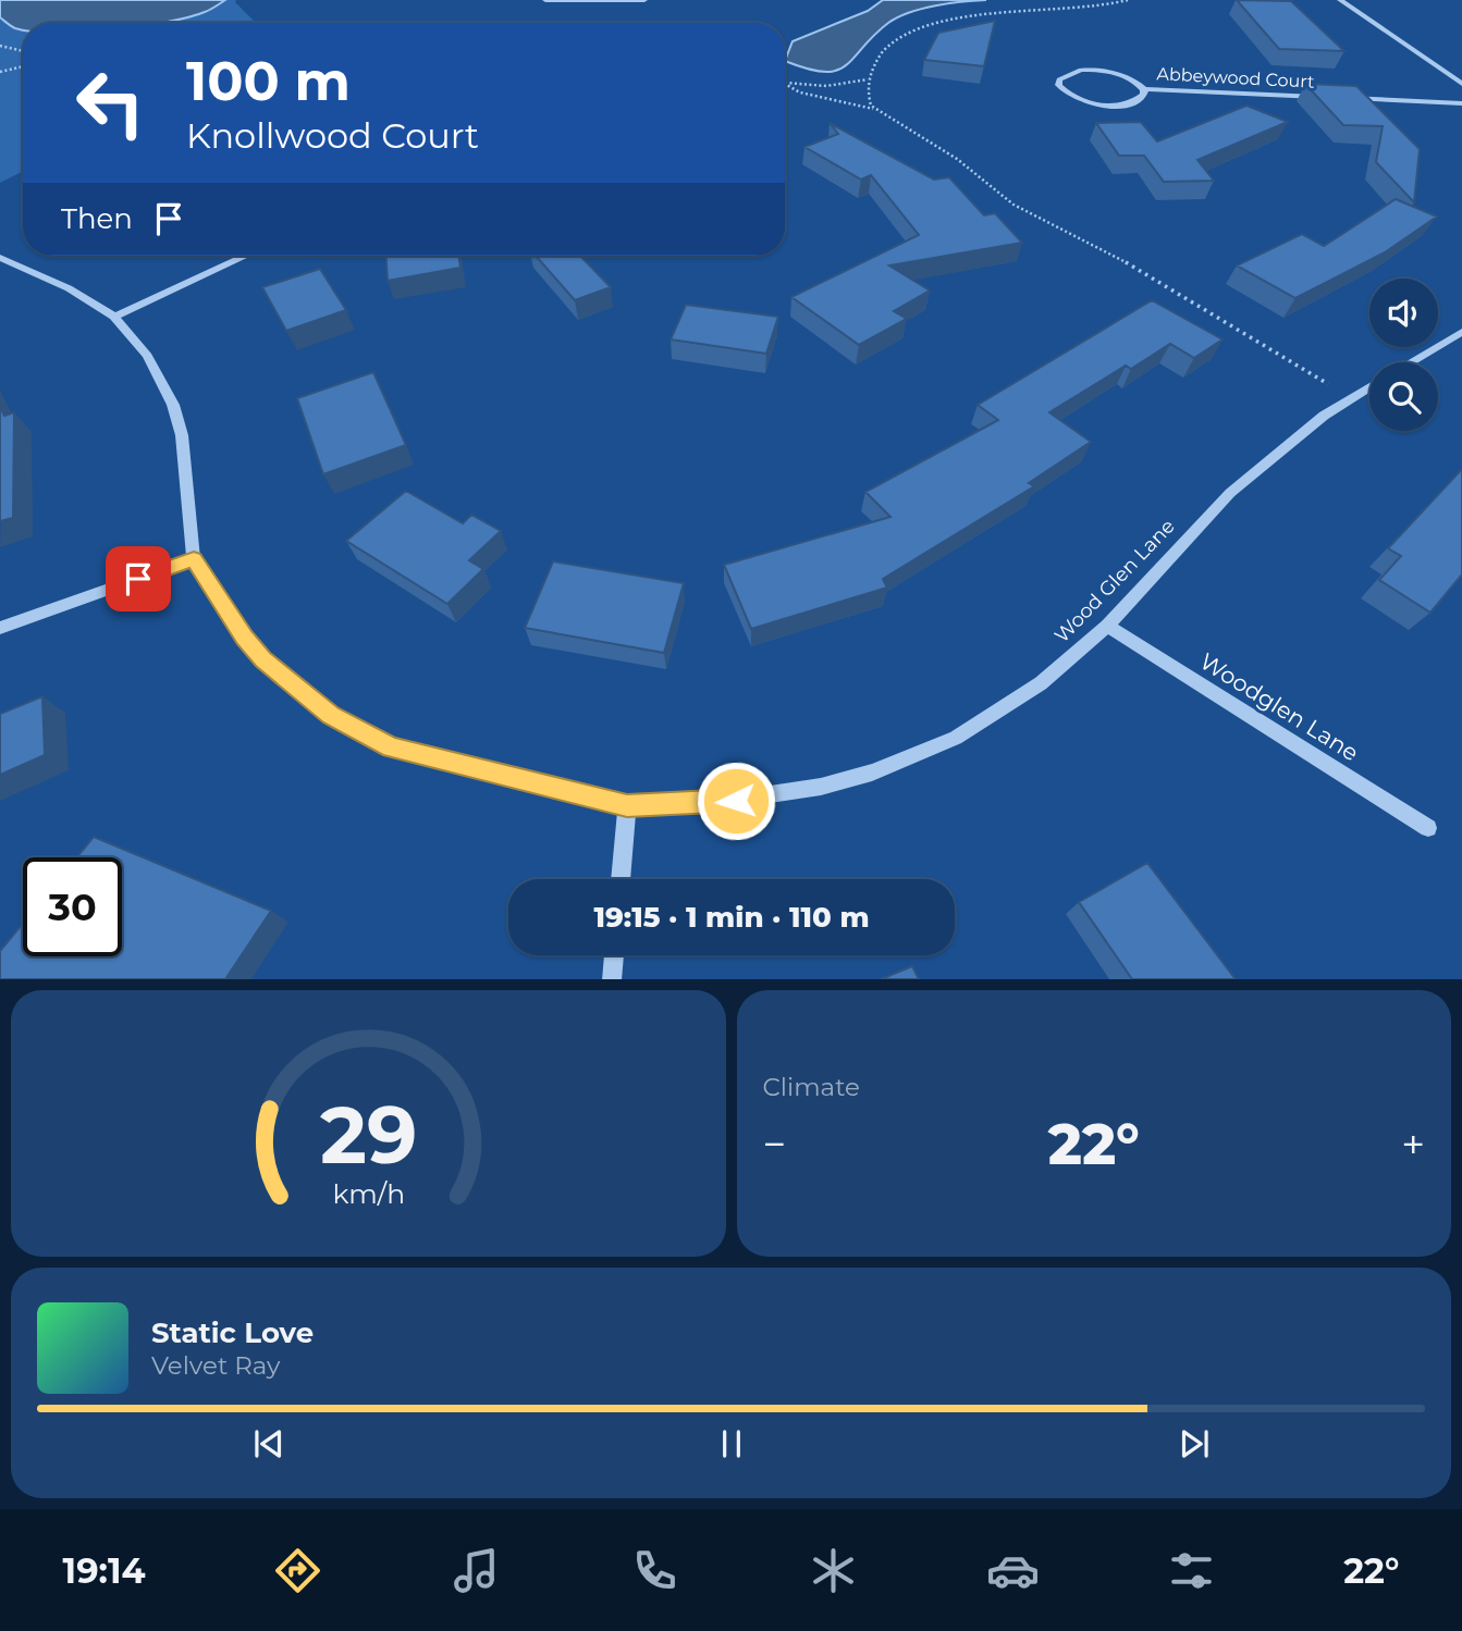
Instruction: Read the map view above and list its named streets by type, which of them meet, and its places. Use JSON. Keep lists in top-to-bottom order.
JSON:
{
  "streets": {
    "street": ["Abbeywood Court", "Wood Glen Lane", "Woodglen Lane"]
  },
  "crossings": [
    ["Wood Glen Lane", "Woodglen Lane"]
  ],
  "page": {
    "turn": ["100 m", "Knollwood Court"],
    "then": "Then",
    "limit": "30",
    "trip": "19:15 · 1 min · 110 m",
    "tile": "Climate",
    "heat": ["−", "22°", "+"],
    "song": ["Static Love", "Velvet Ray"],
    "tabs": ["19:14", "22°"],
    "gauge": ["29", "km/h"]
  }
}
